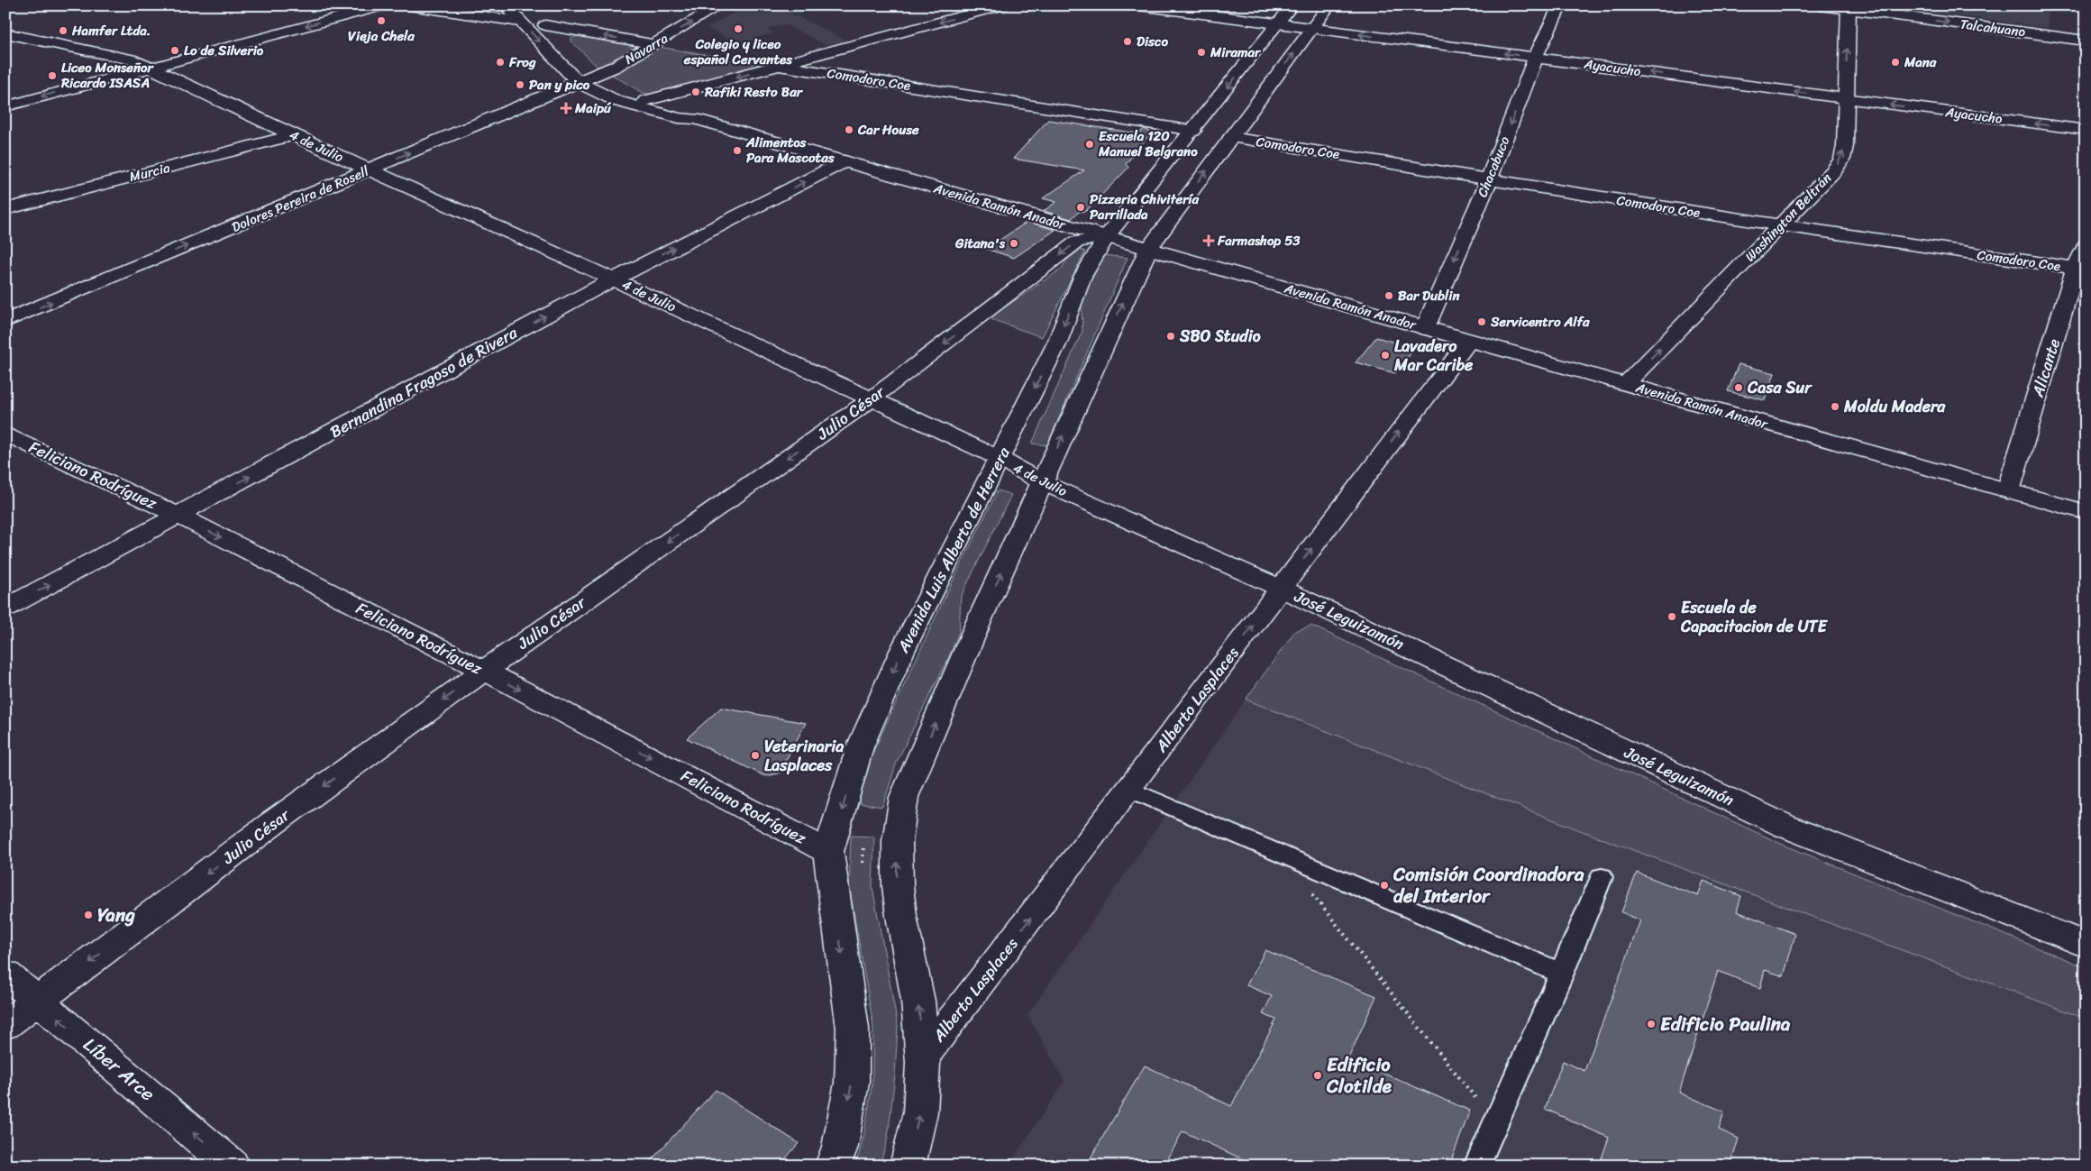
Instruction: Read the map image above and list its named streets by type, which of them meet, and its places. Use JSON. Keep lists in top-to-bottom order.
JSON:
{
  "streets": {
    "street": [
      "Talcahuano",
      "Navarra",
      "Ayacucho",
      "Comodoro Coe",
      "4 de Julio",
      "Chacabuco",
      "Murcia",
      "Dolores Pereira de Rosell",
      "Avenida Ramón Anador",
      "Washington Beltrán",
      "Alicante",
      "Bernandina Fragoso de Rivera",
      "Julio César",
      "Feliciano Rodríguez",
      "Avenida Luis Alberto de Herrera",
      "José Leguizamón",
      "Alberto Lasplaces",
      "Líber Arce"
    ]
  },
  "crossings": [
    ["Talcahuano", "Washington Beltrán"],
    ["Navarra", "Dolores Pereira de Rosell"],
    ["Navarra", "Avenida Ramón Anador"],
    ["Ayacucho", "Chacabuco"],
    ["Ayacucho", "Washington Beltrán"],
    ["Ayacucho", "Avenida Luis Alberto de Herrera"],
    ["Comodoro Coe", "Chacabuco"],
    ["Comodoro Coe", "Washington Beltrán"],
    ["Comodoro Coe", "Alicante"],
    ["Comodoro Coe", "Avenida Luis Alberto de Herrera"],
    ["4 de Julio", "Murcia"],
    ["4 de Julio", "Dolores Pereira de Rosell"],
    ["4 de Julio", "Bernandina Fragoso de Rivera"],
    ["4 de Julio", "Julio César"],
    ["4 de Julio", "Avenida Luis Alberto de Herrera"],
    ["4 de Julio", "José Leguizamón"],
    ["4 de Julio", "Alberto Lasplaces"],
    ["Chacabuco", "Avenida Ramón Anador"],
    ["Dolores Pereira de Rosell", "Avenida Ramón Anador"],
    ["Avenida Ramón Anador", "Washington Beltrán"],
    ["Avenida Ramón Anador", "Alicante"],
    ["Avenida Ramón Anador", "Bernandina Fragoso de Rivera"],
    ["Avenida Ramón Anador", "Julio César"],
    ["Avenida Ramón Anador", "Avenida Luis Alberto de Herrera"],
    ["Avenida Ramón Anador", "Alberto Lasplaces"],
    ["Bernandina Fragoso de Rivera", "Feliciano Rodríguez"],
    ["Julio César", "Feliciano Rodríguez"],
    ["Julio César", "Avenida Luis Alberto de Herrera"],
    ["Julio César", "Líber Arce"],
    ["Feliciano Rodríguez", "Avenida Luis Alberto de Herrera"],
    ["José Leguizamón", "Alberto Lasplaces"]
  ],
  "one_way": [
    "Talcahuano",
    "Ayacucho",
    "Chacabuco",
    "Washington Beltrán",
    "Bernandina Fragoso de Rivera",
    "Julio César",
    "Feliciano Rodríguez",
    "Alberto Lasplaces",
    "Líber Arce"
  ],
  "places": {
    "other": [
      "Vieja Chela",
      "Colegio y liceo español Cervantes",
      "Hamfer Ltda.",
      "Disco",
      "Lo de Silverio",
      "Miramar",
      "Frog",
      "Mana",
      "Liceo Monseñor Ricardo ISASA",
      "Pan y pico",
      "Rafiki Resto Bar",
      "Car House",
      "Escuela 120 Manuel Belgrano",
      "Alimentos Para Mascotas",
      "Pizzeria Chivitería Parrillada",
      "Gitana's",
      "Bar Dublin",
      "Servicentro Alfa",
      "SBO Studio",
      "Lavadero Mar Caribe",
      "Casa Sur",
      "Moldu Madera",
      "Escuela de Capacitacion de UTE",
      "Veterinaria Lasplaces",
      "Comisión Coordinadora del Interior",
      "Yang",
      "Edificio Paulina",
      "Edificio Clotilde"
    ],
    "health": ["Maipú", "Farmashop 53"]
  }
}
